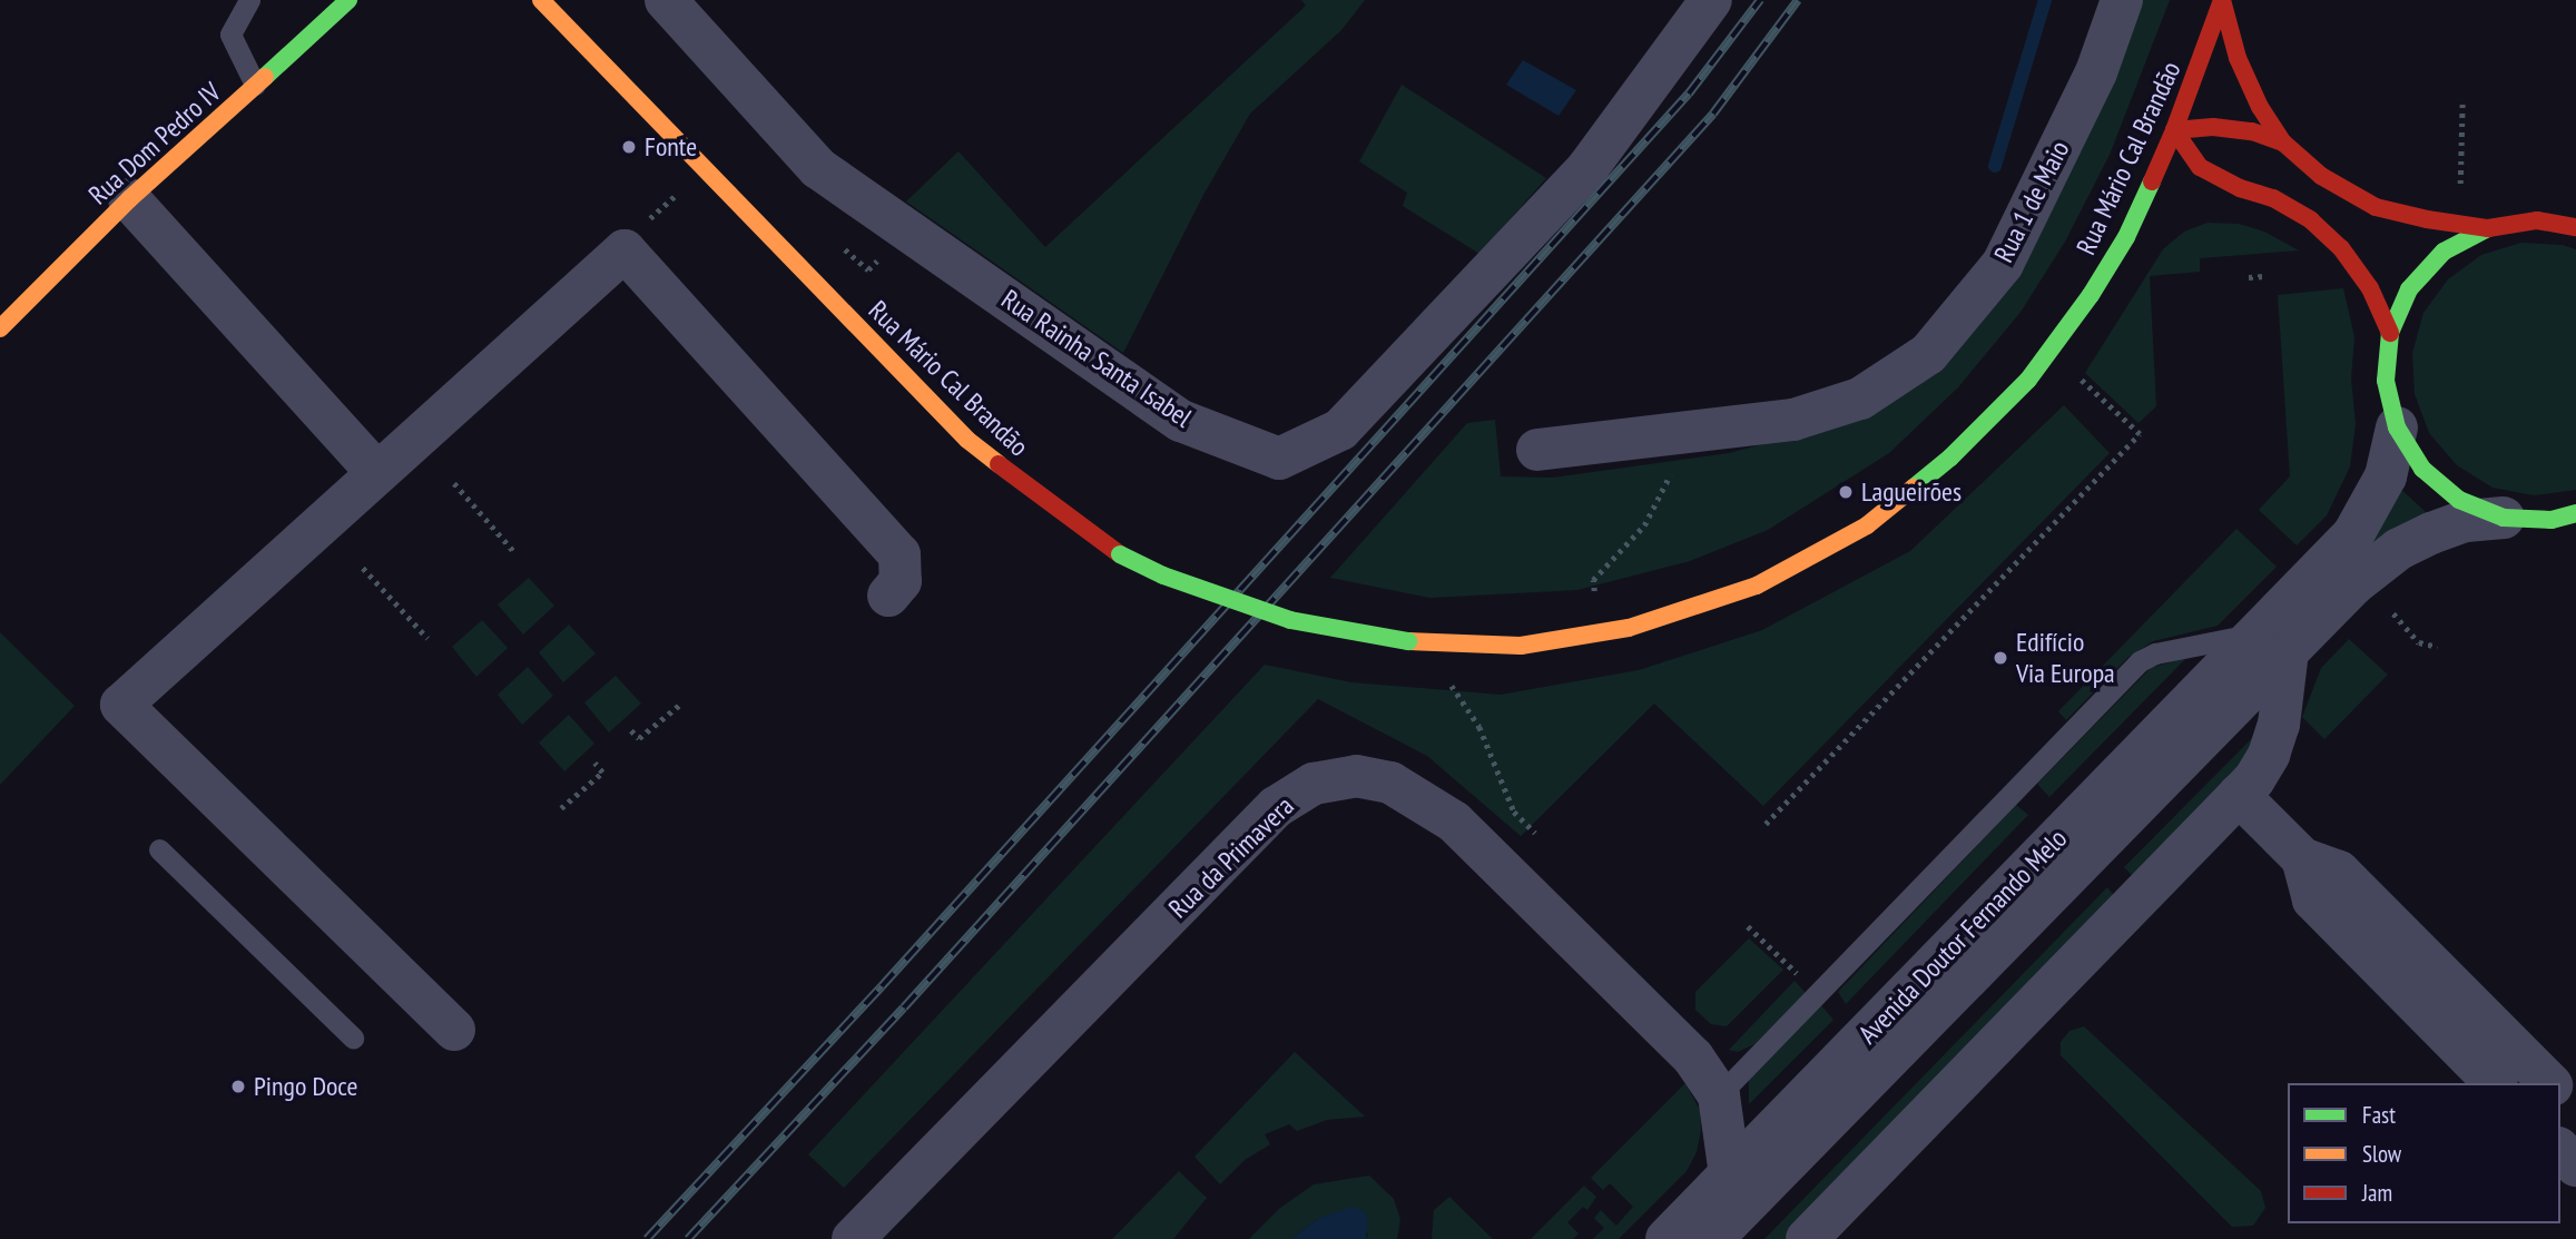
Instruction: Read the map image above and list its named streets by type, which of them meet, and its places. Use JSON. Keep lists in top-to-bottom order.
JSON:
{
  "streets": {
    "street": [
      "Rua Dom Pedro IV",
      "Rua Mário Cal Brandão",
      "Rua 1 de Maio",
      "Rua Rainha Santa Isabel",
      "Rua da Primavera",
      "Avenida Doutor Fernando Melo"
    ]
  },
  "crossings": [
    ["Rua da Primavera", "Avenida Doutor Fernando Melo"]
  ],
  "places": [
    "Fonte",
    "Lagueirões",
    "Edifício Via Europa",
    "Pingo Doce"
  ],
  "legend": ["Fast", "Slow", "Jam"]
}
